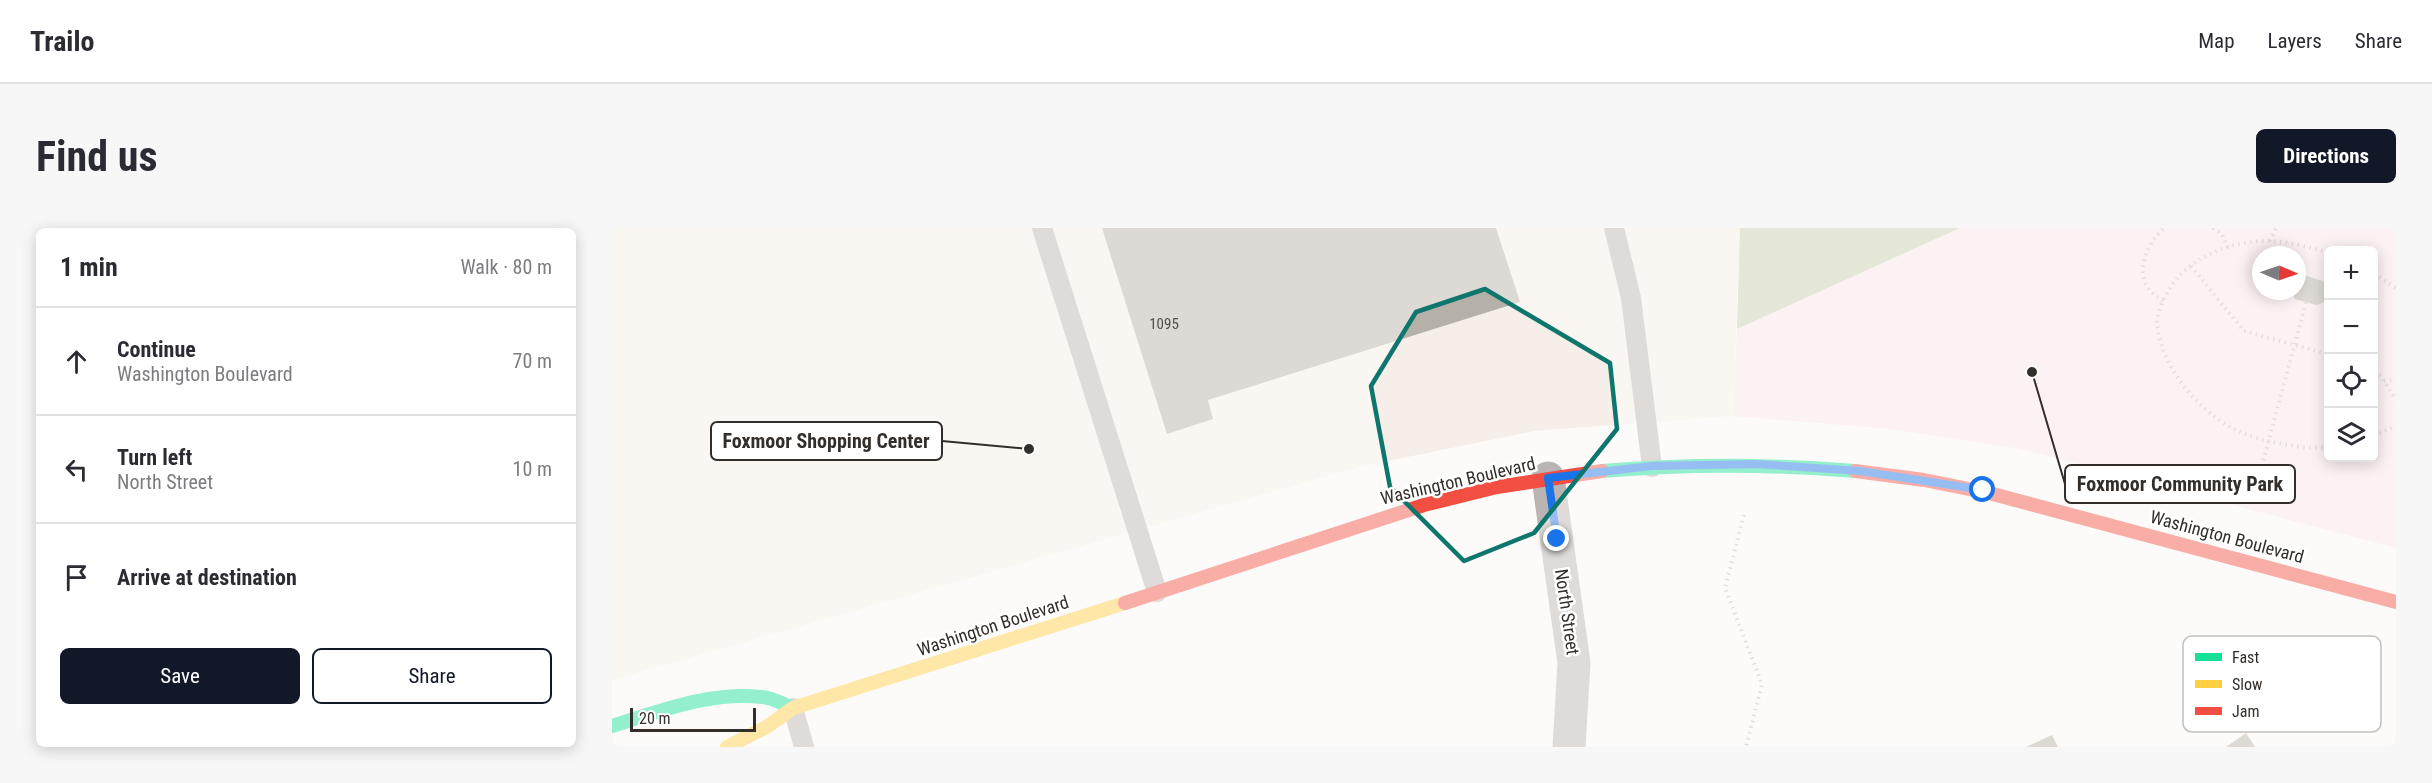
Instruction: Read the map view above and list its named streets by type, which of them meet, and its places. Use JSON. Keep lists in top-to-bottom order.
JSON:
{
  "streets": {
    "street": ["Washington Boulevard", "North Street"]
  },
  "crossings": [
    ["Washington Boulevard", "North Street"]
  ],
  "places": ["Foxmoor Community Park", "Foxmoor Shopping Center"],
  "house_numbers": ["1095"],
  "legend": ["Fast", "Slow", "Jam"],
  "scale_bar": "20 m",
  "north": "right",
  "page": {
    "header": "Trailo",
    "nav": ["Map", "Layers", "Share"],
    "buttons": [
      "Directions",
      ["Save", "Share"]
    ],
    "title": "Find us",
    "heading": ["1 min", "Walk · 80 m"],
    "map_buttons": ["+", "−"],
    "list": [
      ["Continue", "Washington Boulevard", "70 m"],
      ["Turn left", "North Street", "10 m"],
      "Arrive at destination"
    ],
    "scale": "20 m"
  }
}
